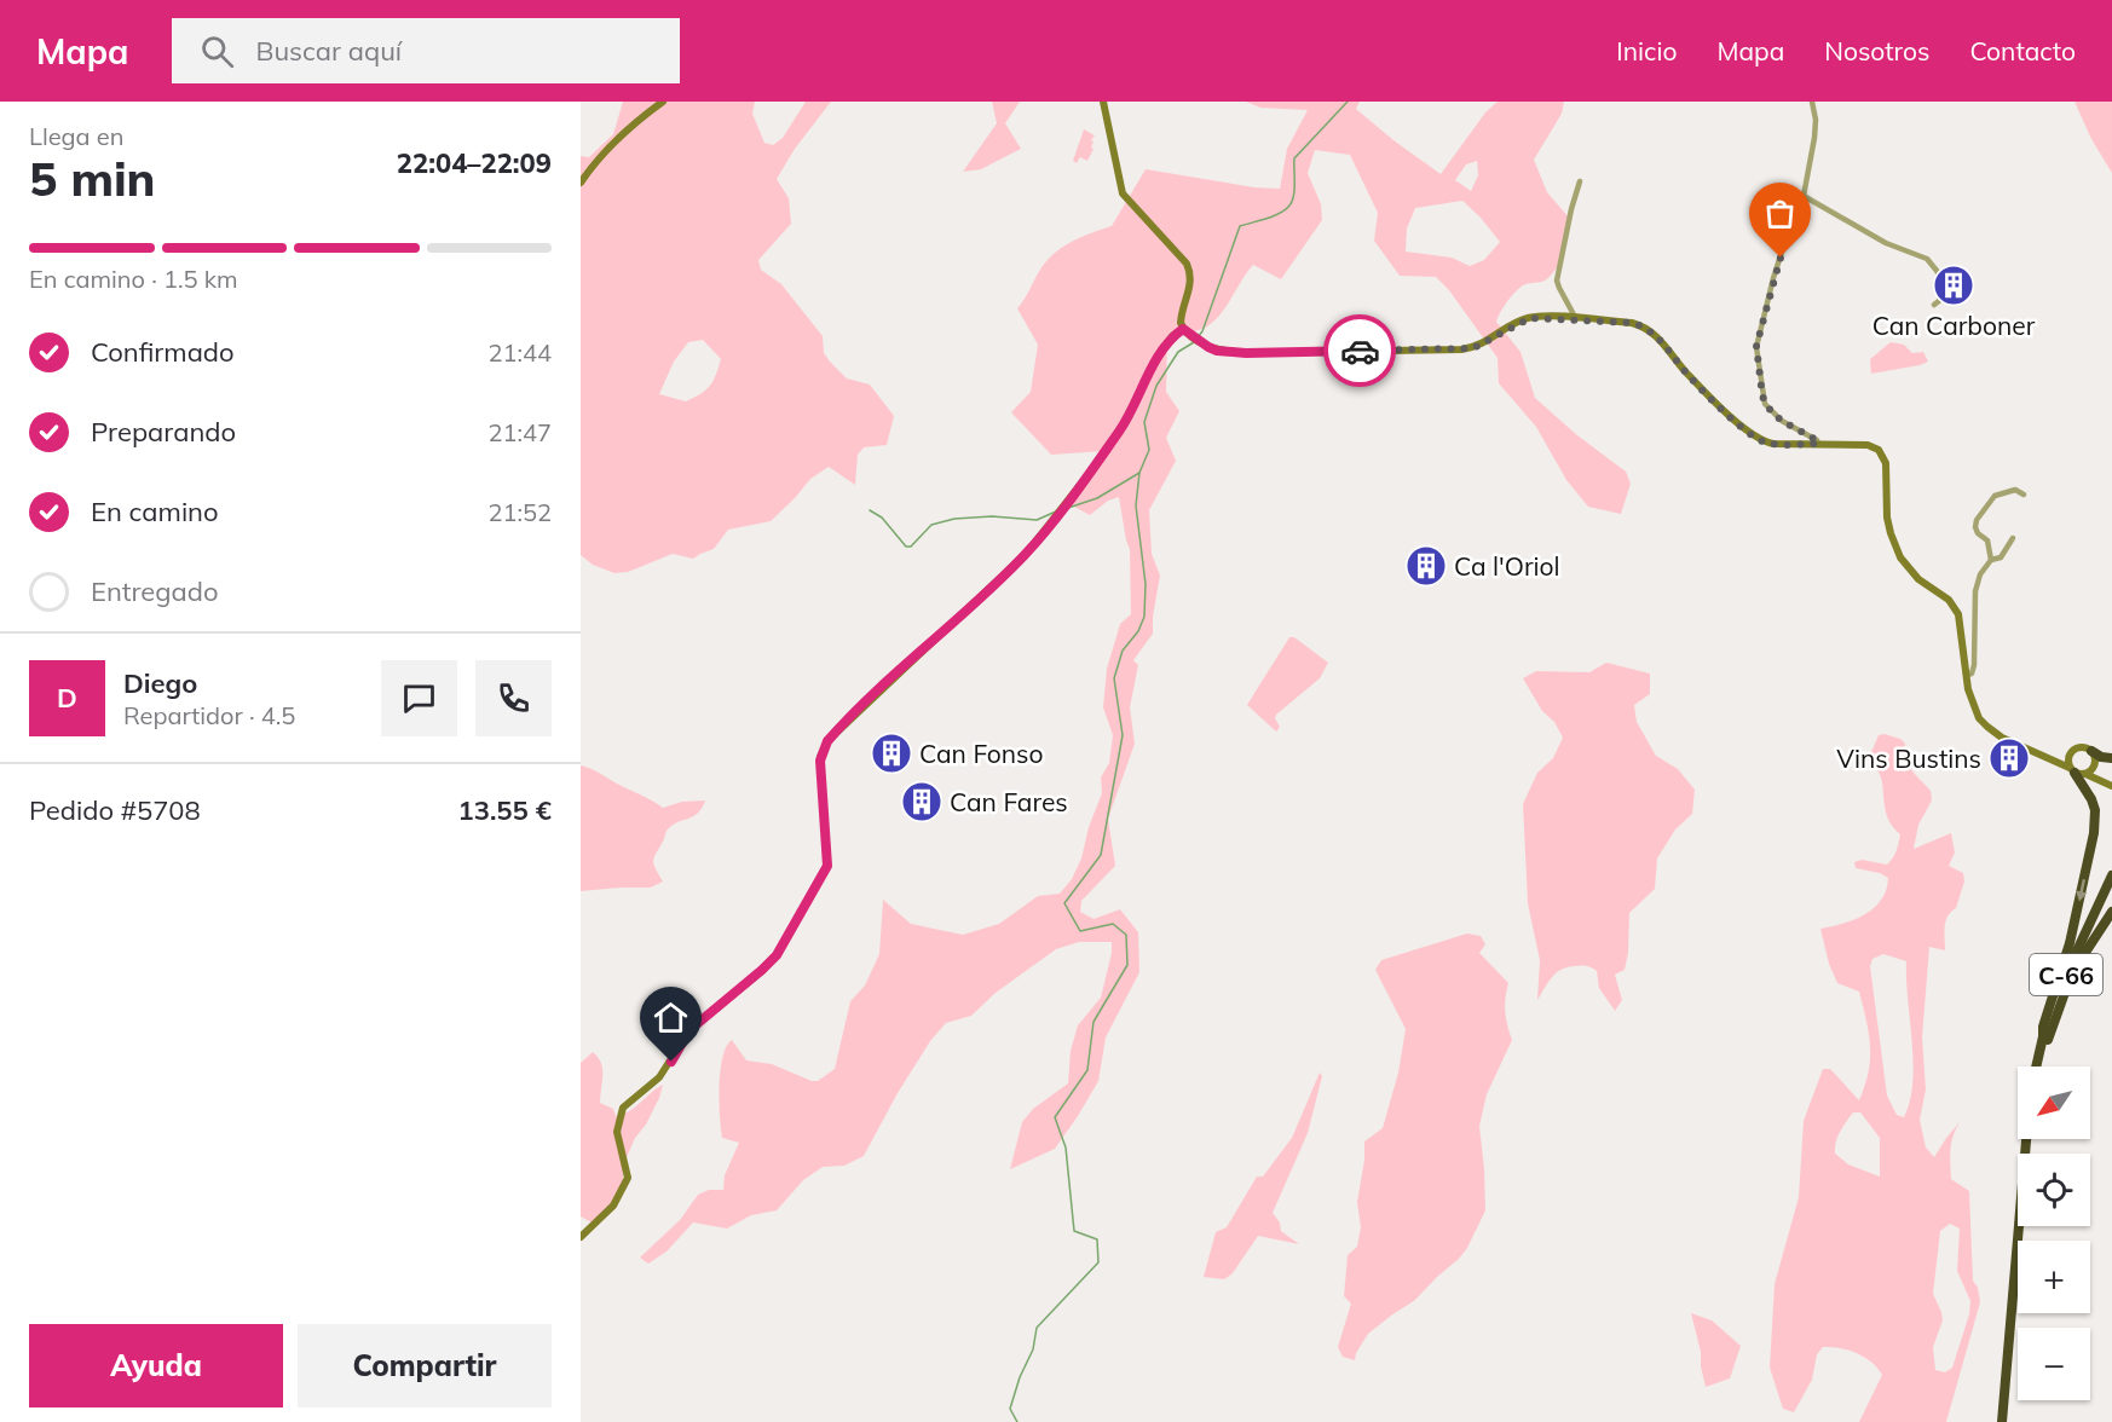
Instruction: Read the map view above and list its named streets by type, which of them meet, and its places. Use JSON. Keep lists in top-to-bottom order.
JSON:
{
  "streets": {
    "highway": ["C-66"]
  },
  "places": {
    "building": [
      "Can Carboner",
      "Ca l'Oriol",
      "Can Fonso",
      "Vins Bustins",
      "Can Fares"
    ]
  },
  "north": "bottom left",
  "page": {
    "header": "Mapa",
    "search": "Buscar aquí",
    "nav": [
      "Inicio",
      "Mapa",
      "Nosotros",
      "Contacto"
    ],
    "heading": ["5 min", "Llega en", "22:04–22:09"],
    "panel": [
      "Diego",
      "Repartidor · 4.5",
      "Pedido #5708",
      "13.55 €"
    ],
    "bar": "En camino · 1.5 km",
    "list": [
      ["Confirmado", "21:44"],
      ["Preparando", "21:47"],
      ["En camino", "21:52"],
      "Entregado"
    ],
    "round": "D",
    "map_buttons": ["+", "−"],
    "buttons": ["Ayuda", "Compartir"]
  }
}
